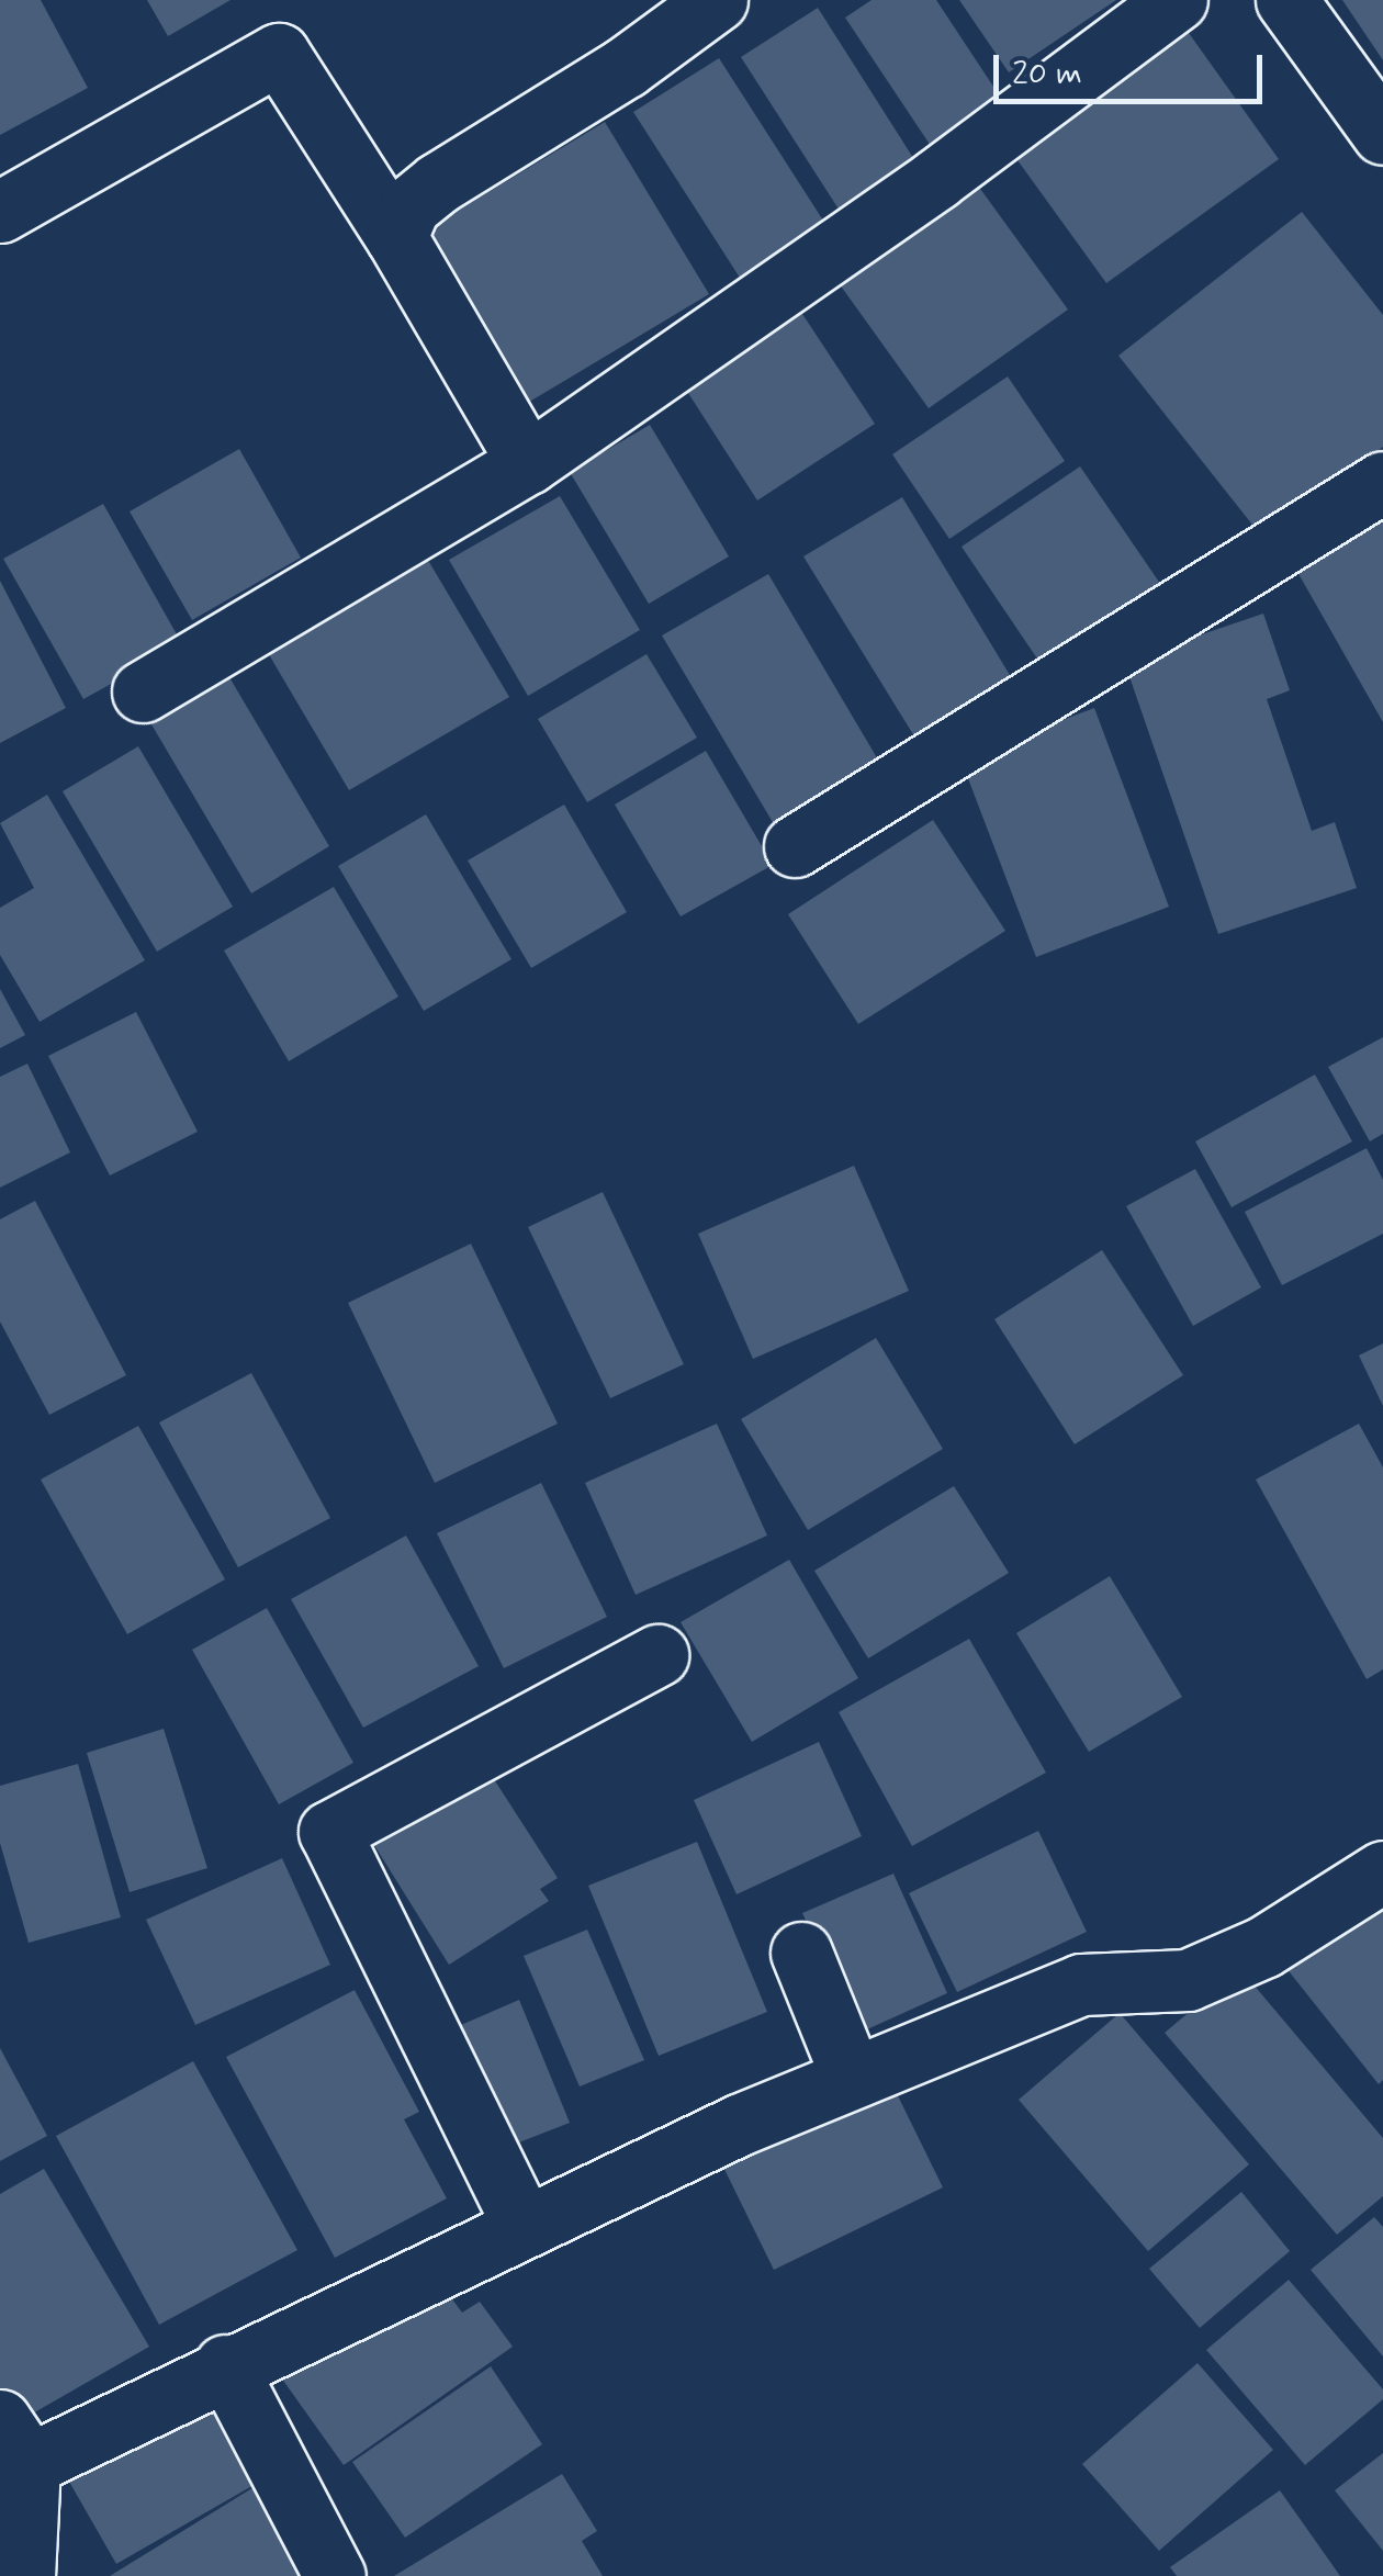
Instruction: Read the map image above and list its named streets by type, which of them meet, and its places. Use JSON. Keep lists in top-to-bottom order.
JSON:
{
  "scale_bar": "20 m"
}
